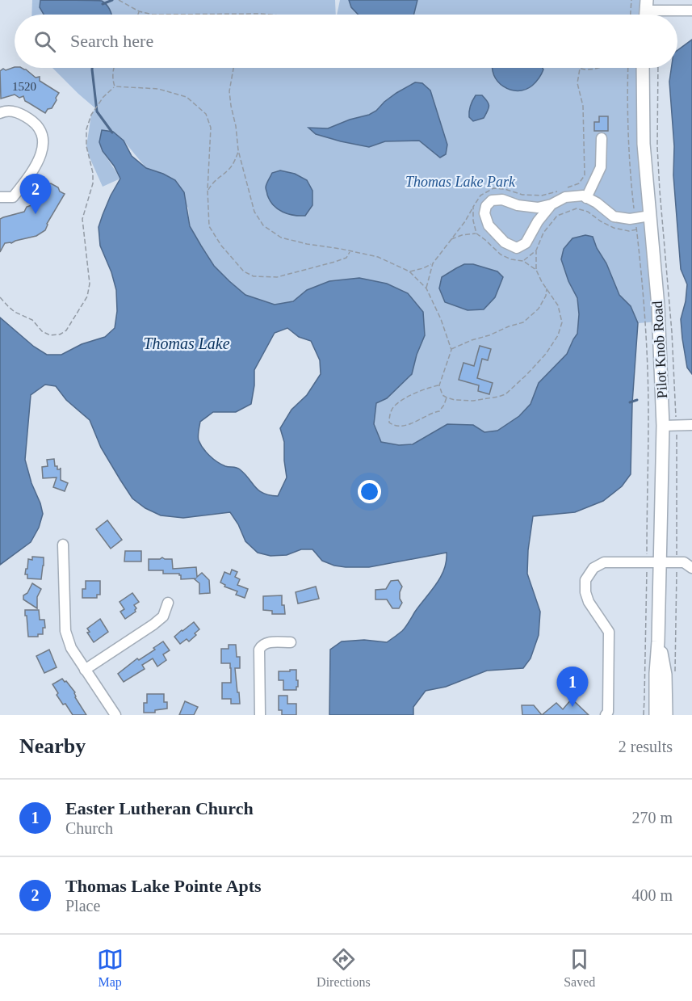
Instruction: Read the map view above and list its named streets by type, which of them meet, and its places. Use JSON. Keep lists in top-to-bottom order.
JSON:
{
  "streets": {
    "main road": ["Pilot Knob Road"]
  },
  "water": ["Thomas Lake"],
  "parks": ["Thomas Lake Park"],
  "house_numbers": ["1520"],
  "page": {
    "search": "Search here",
    "pins": ["2", "1"],
    "heading": ["Nearby", "2 results"],
    "list": [
      {
        "mark": "1",
        "name": "Easter Lutheran Church",
        "note": "Church",
        "value": "270 m"
      },
      {
        "mark": "2",
        "name": "Thomas Lake Pointe Apts",
        "note": "Place",
        "value": "400 m"
      }
    ],
    "nav": ["Map", "Directions", "Saved"]
  }
}
